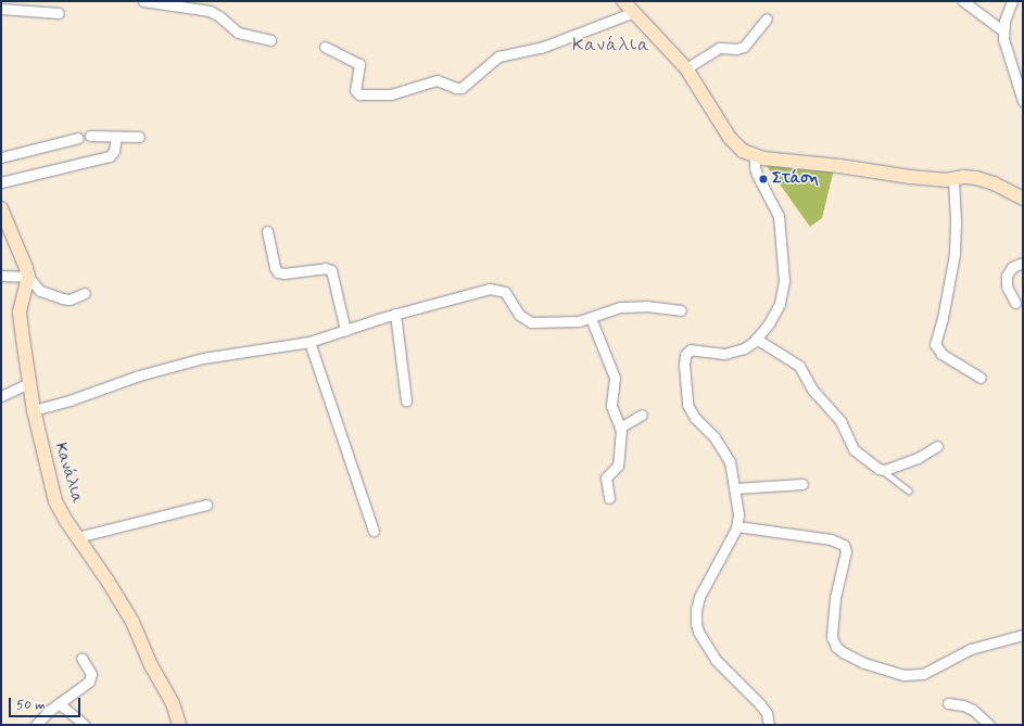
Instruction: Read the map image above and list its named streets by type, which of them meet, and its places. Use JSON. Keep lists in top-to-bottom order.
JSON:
{
  "streets": {
    "main road": ["Κανάλια"]
  },
  "districts": ["Κανάλια"],
  "places": ["Στάση"],
  "scale_bar": "50 m"
}
